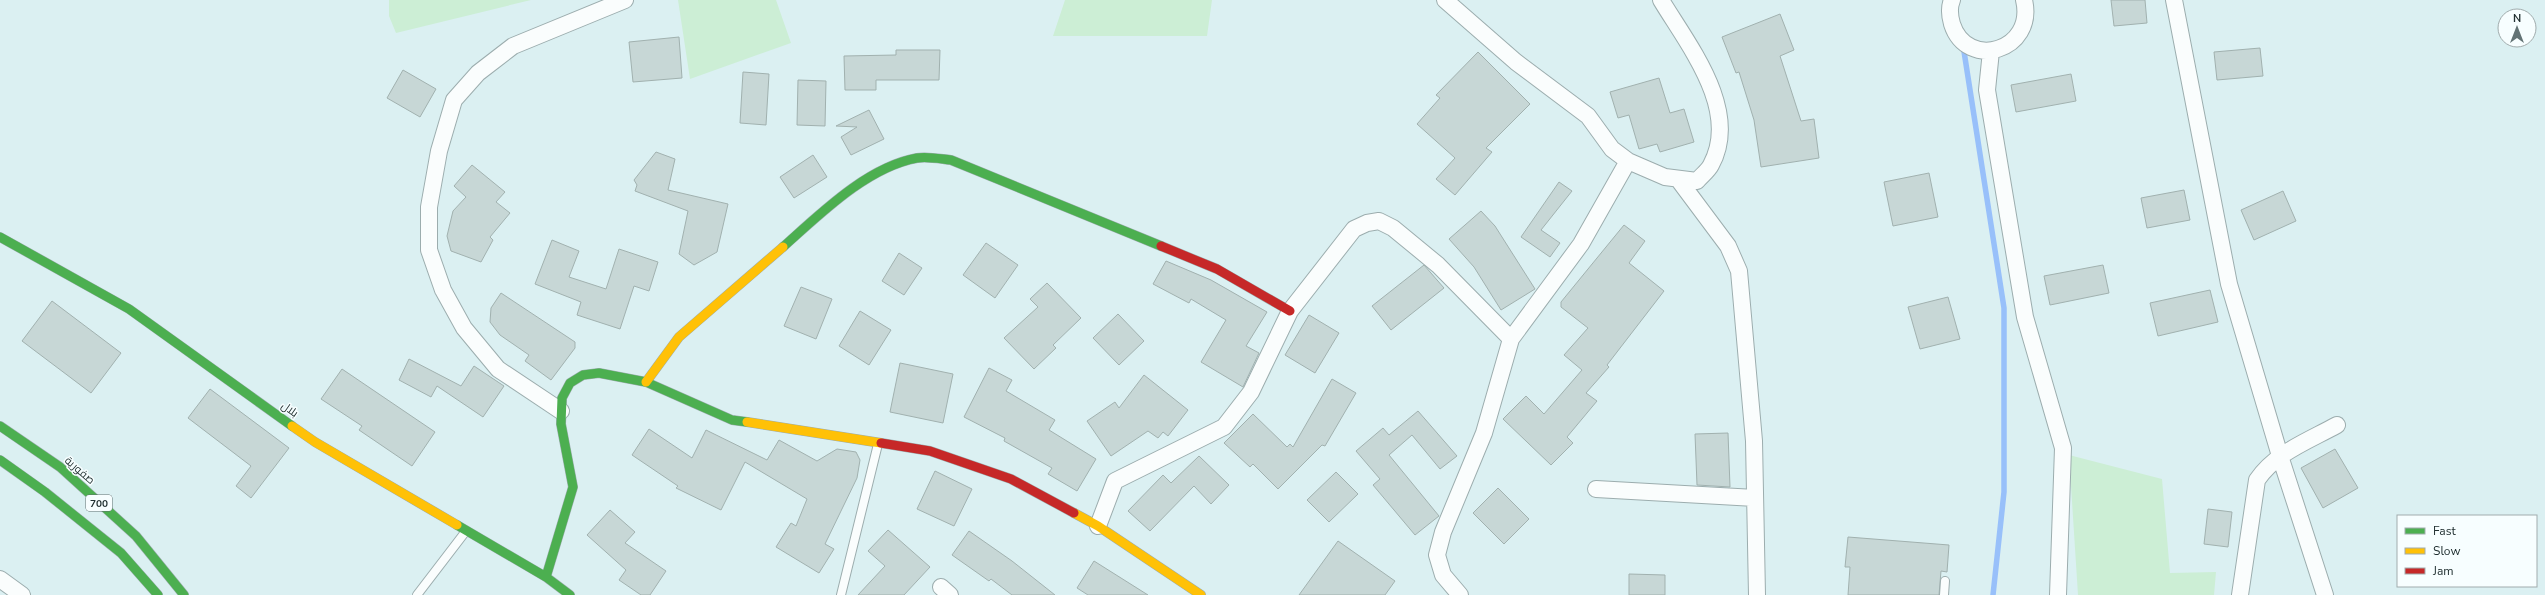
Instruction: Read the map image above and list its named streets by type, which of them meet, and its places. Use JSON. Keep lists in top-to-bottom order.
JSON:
{
  "streets": {
    "street": ["بلال", "صفورية", "700"]
  },
  "legend": ["Fast", "Slow", "Jam"],
  "north": "top"
}
